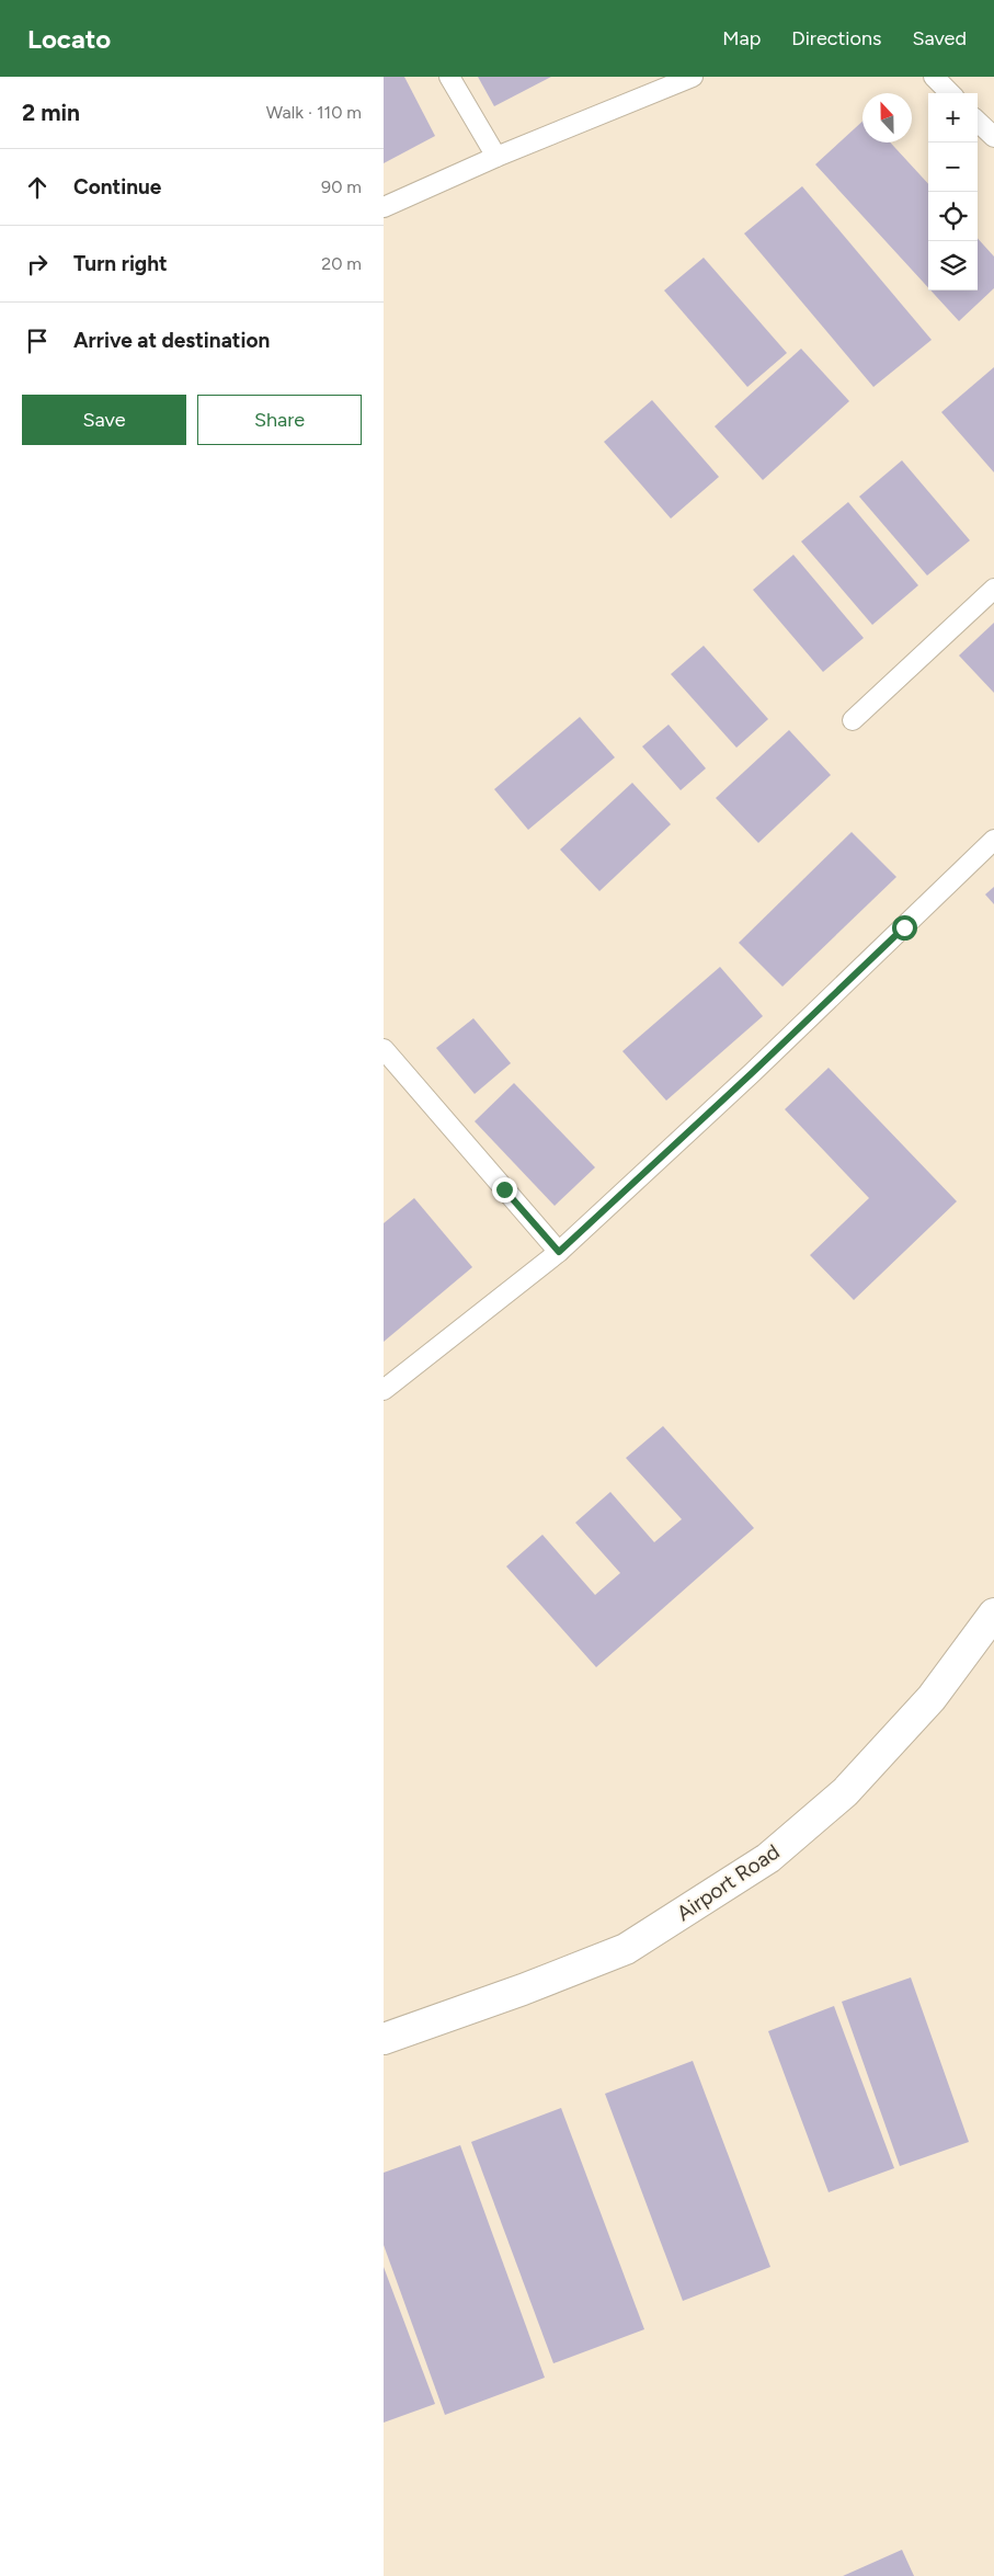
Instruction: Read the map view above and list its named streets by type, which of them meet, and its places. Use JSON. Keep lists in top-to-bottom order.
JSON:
{
  "streets": {
    "main road": ["Airport Road"]
  },
  "north": "top",
  "page": {
    "header": "Locato",
    "nav": ["Map", "Directions", "Saved"],
    "heading": ["2 min", "Walk · 110 m"],
    "map_buttons": ["+", "−"],
    "list": [
      ["Continue", "90 m"],
      ["Turn right", "20 m"],
      "Arrive at destination"
    ],
    "buttons": ["Save", "Share"]
  }
}
